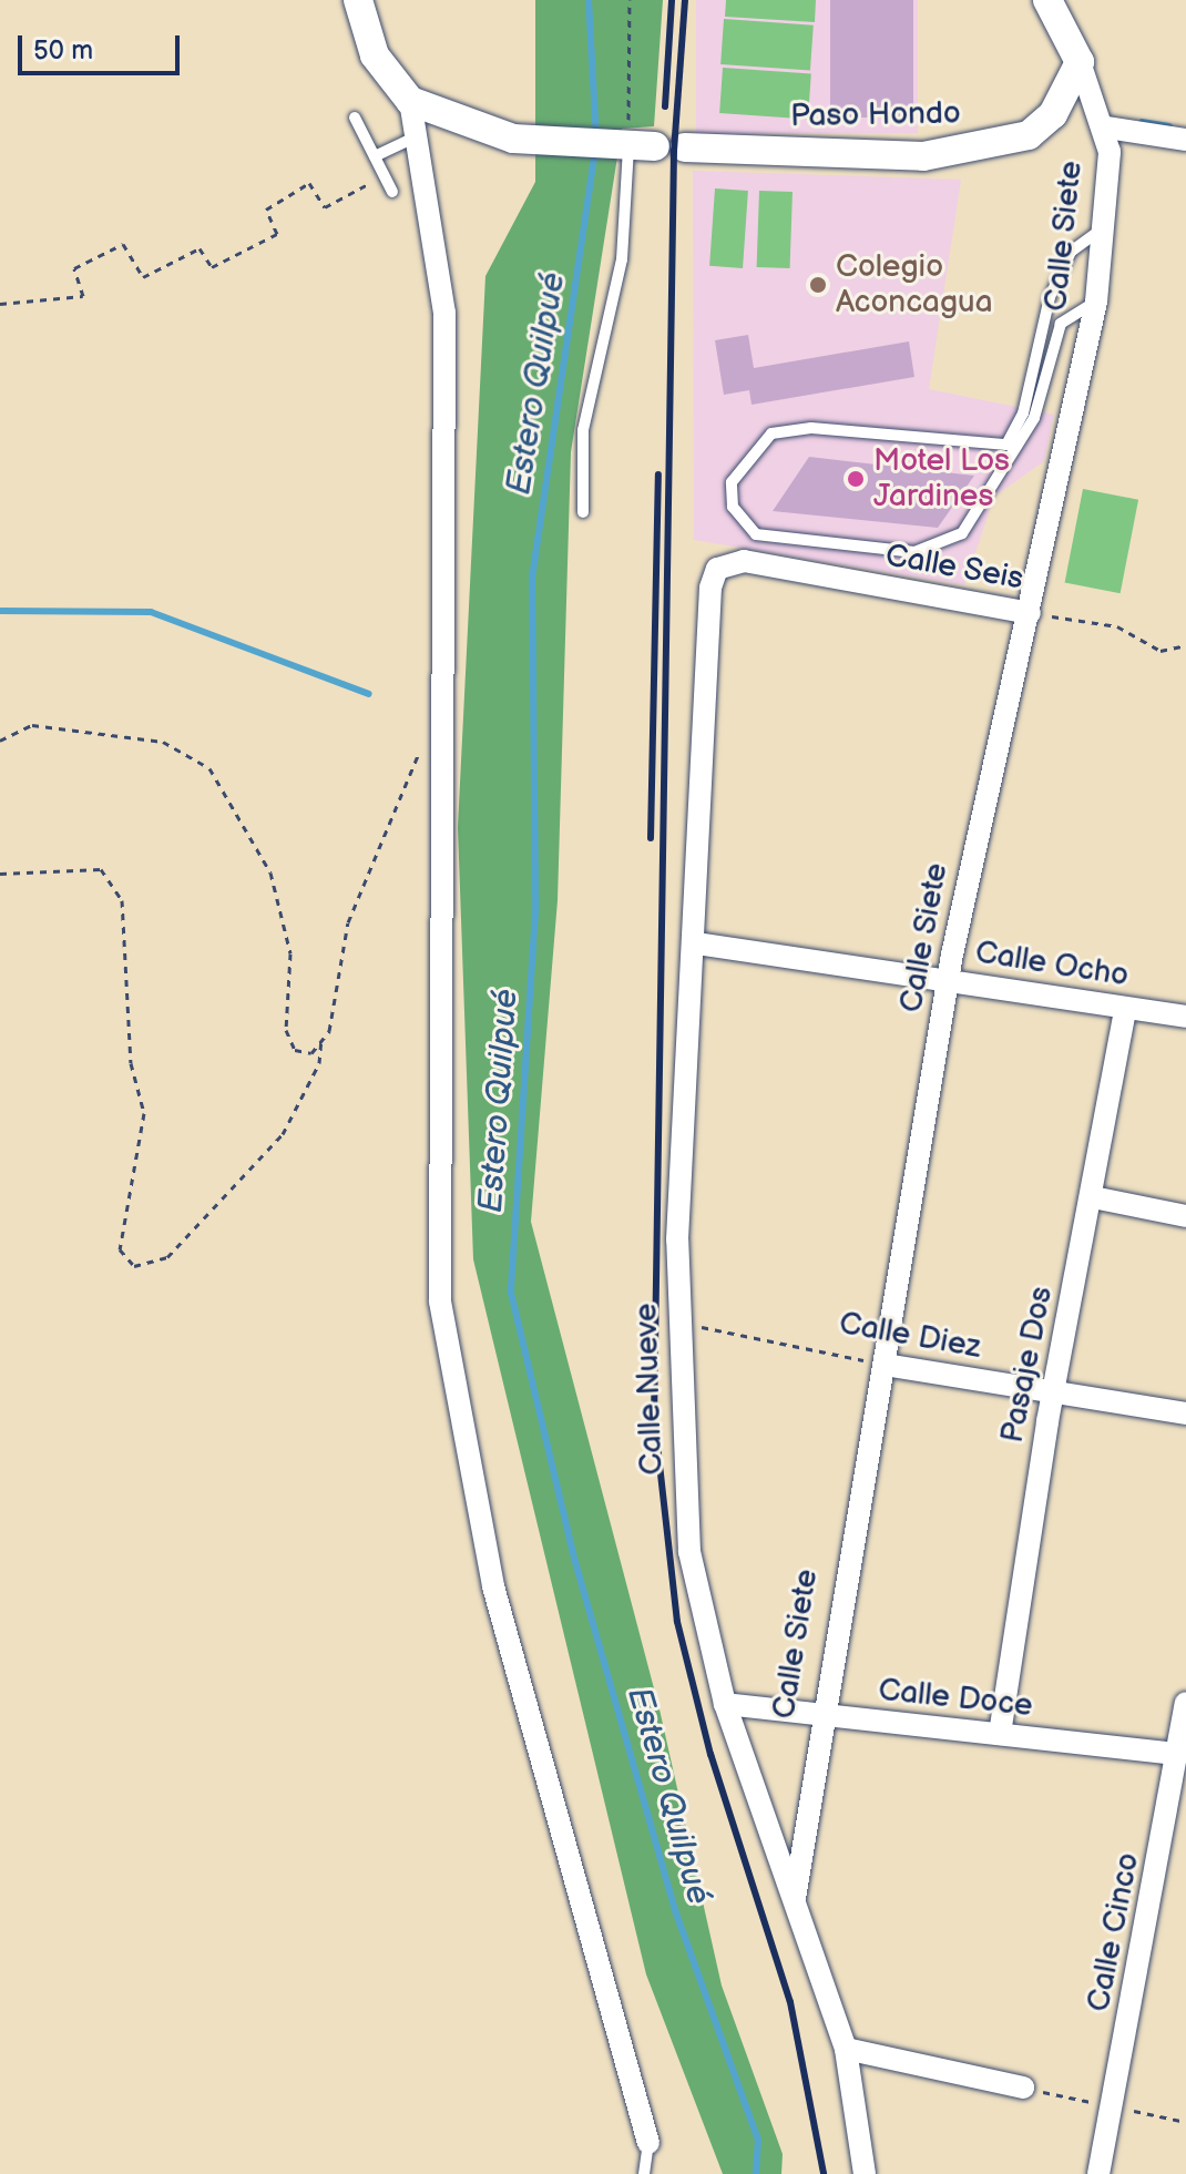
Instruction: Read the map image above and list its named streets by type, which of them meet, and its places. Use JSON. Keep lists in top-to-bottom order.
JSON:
{
  "streets": {
    "street": [
      "Paso Hondo",
      "Calle Siete",
      "Calle Seis",
      "Calle Ocho",
      "Calle Diez",
      "Pasaje Dos",
      "Calle Nueve",
      "Calle Doce",
      "Calle Cinco"
    ]
  },
  "crossings": [
    ["Paso Hondo", "Calle Siete"],
    ["Calle Siete", "Calle Seis"],
    ["Calle Siete", "Calle Ocho"],
    ["Calle Siete", "Calle Diez"],
    ["Calle Siete", "Calle Nueve"],
    ["Calle Siete", "Calle Doce"],
    ["Calle Seis", "Calle Nueve"],
    ["Calle Ocho", "Pasaje Dos"],
    ["Calle Ocho", "Calle Nueve"],
    ["Calle Diez", "Pasaje Dos"],
    ["Calle Diez", "Calle Nueve"],
    ["Pasaje Dos", "Calle Doce"],
    ["Calle Nueve", "Calle Doce"],
    ["Calle Doce", "Calle Cinco"]
  ],
  "water": ["Estero Quilpué"],
  "places": ["Colegio Aconcagua", "Motel Los Jardines"],
  "scale_bar": "50 m"
}
